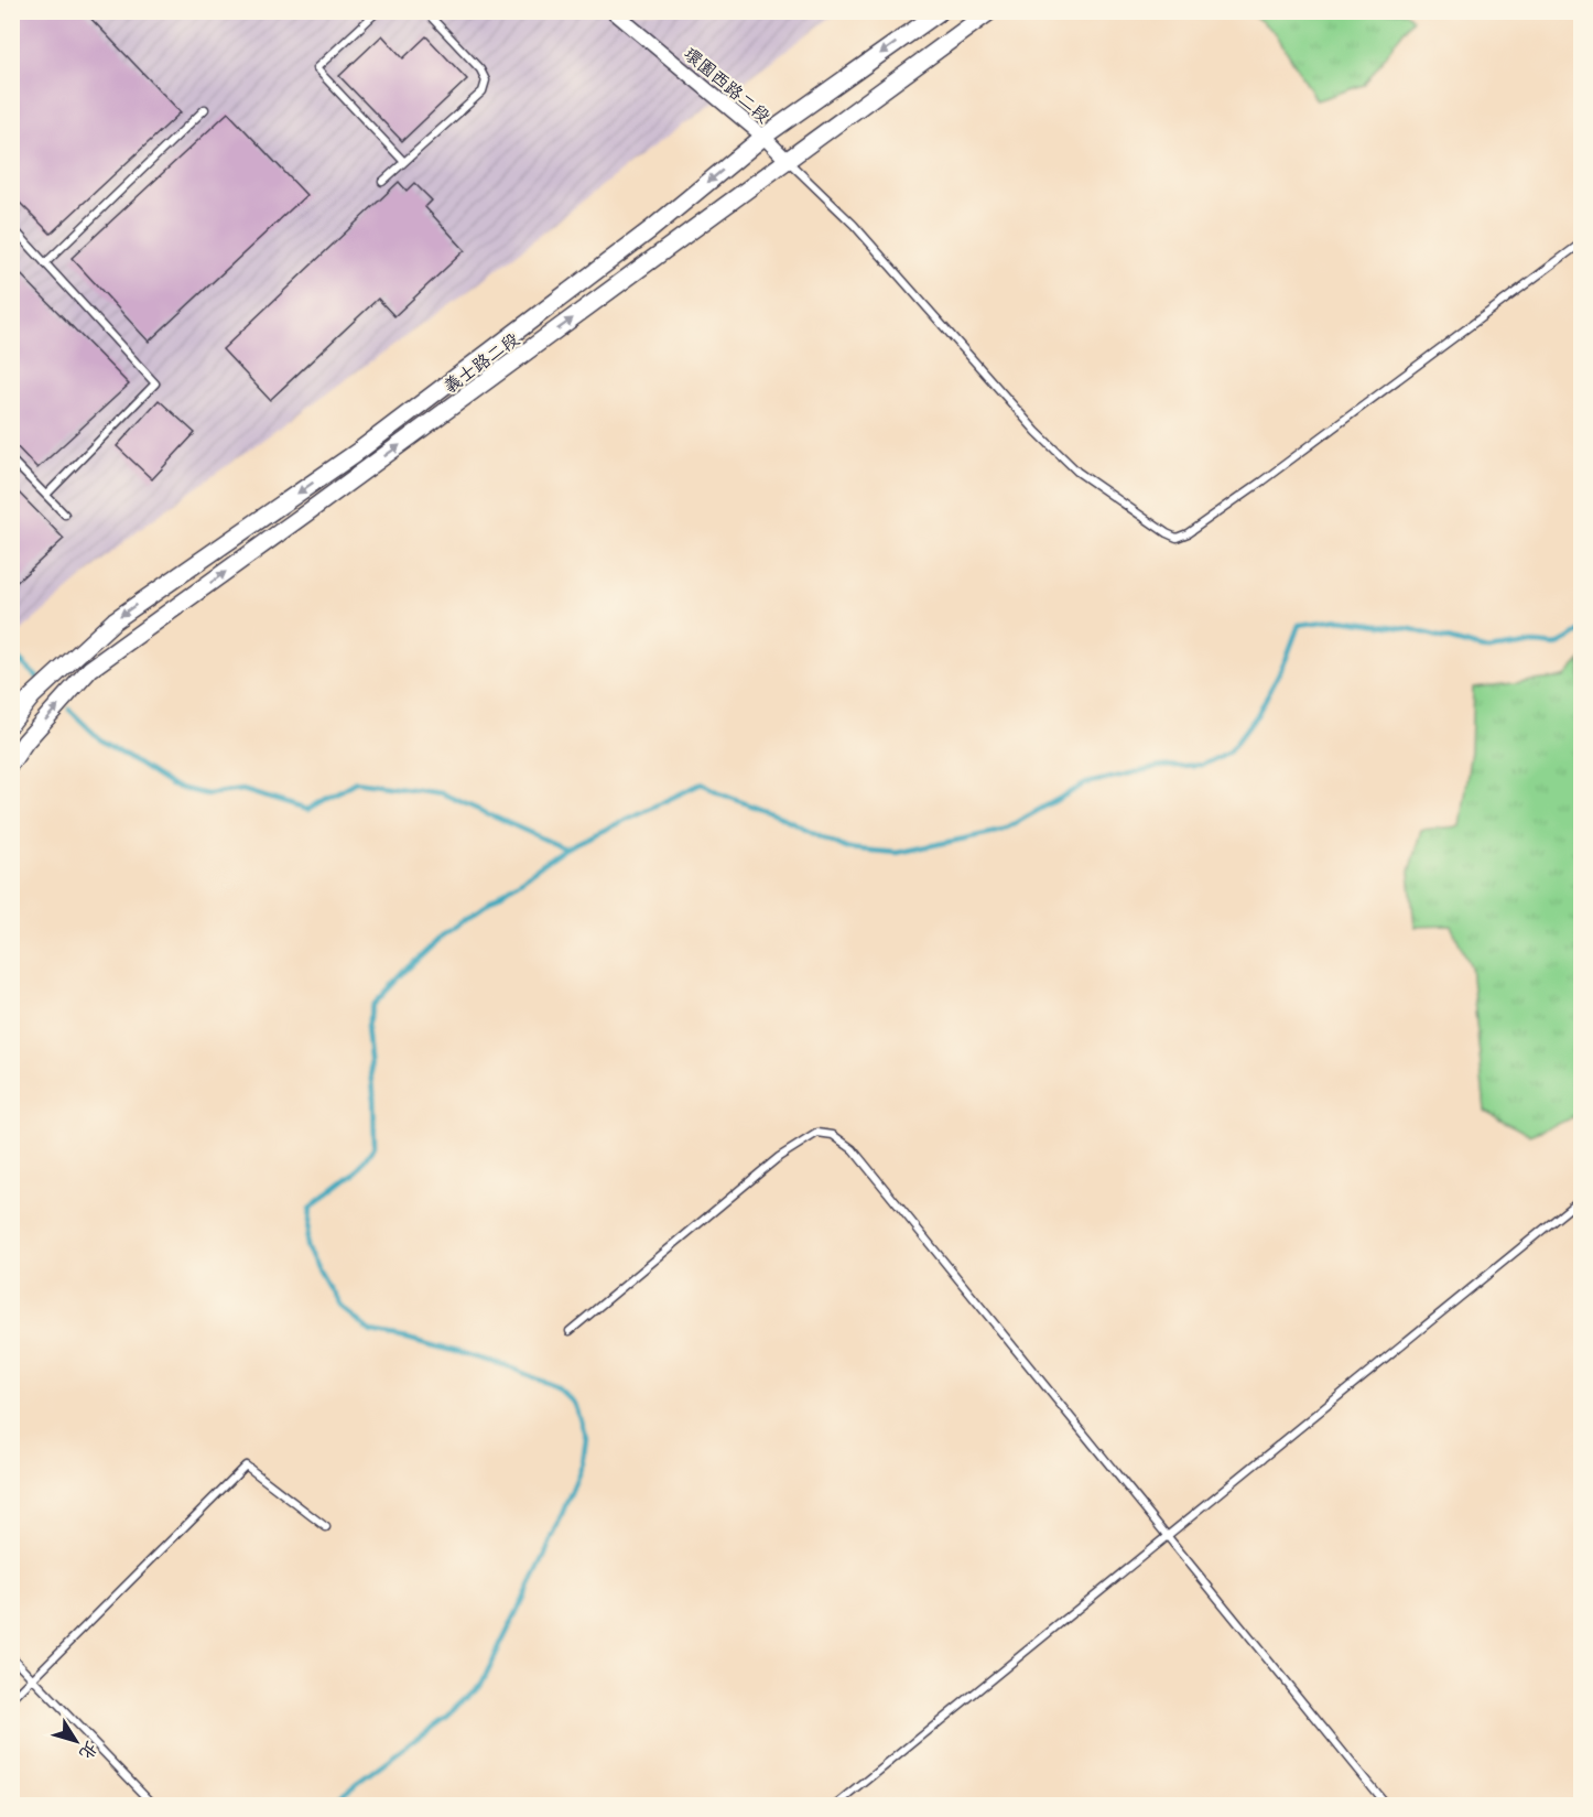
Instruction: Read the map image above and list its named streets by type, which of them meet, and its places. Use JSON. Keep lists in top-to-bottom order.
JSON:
{
  "streets": {
    "street": ["環園西路二段", "義士路二段"]
  },
  "crossings": [
    ["環園西路二段", "義士路二段"]
  ],
  "north": "bottom right"
}
